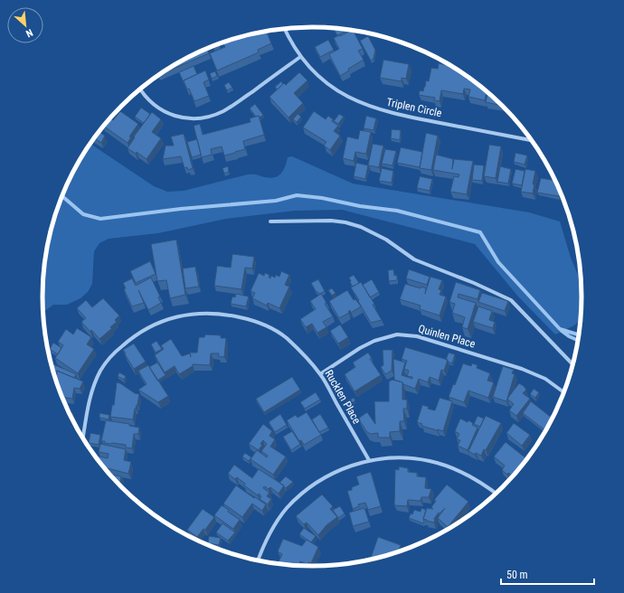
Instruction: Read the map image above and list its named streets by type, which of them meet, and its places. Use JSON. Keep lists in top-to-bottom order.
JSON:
{
  "streets": {
    "street": ["Triplen Circle", "Quinlen Place", "Rucklen Place"]
  },
  "crossings": [
    ["Quinlen Place", "Rucklen Place"]
  ],
  "scale_bar": "50 m",
  "north": "bottom right"
}
